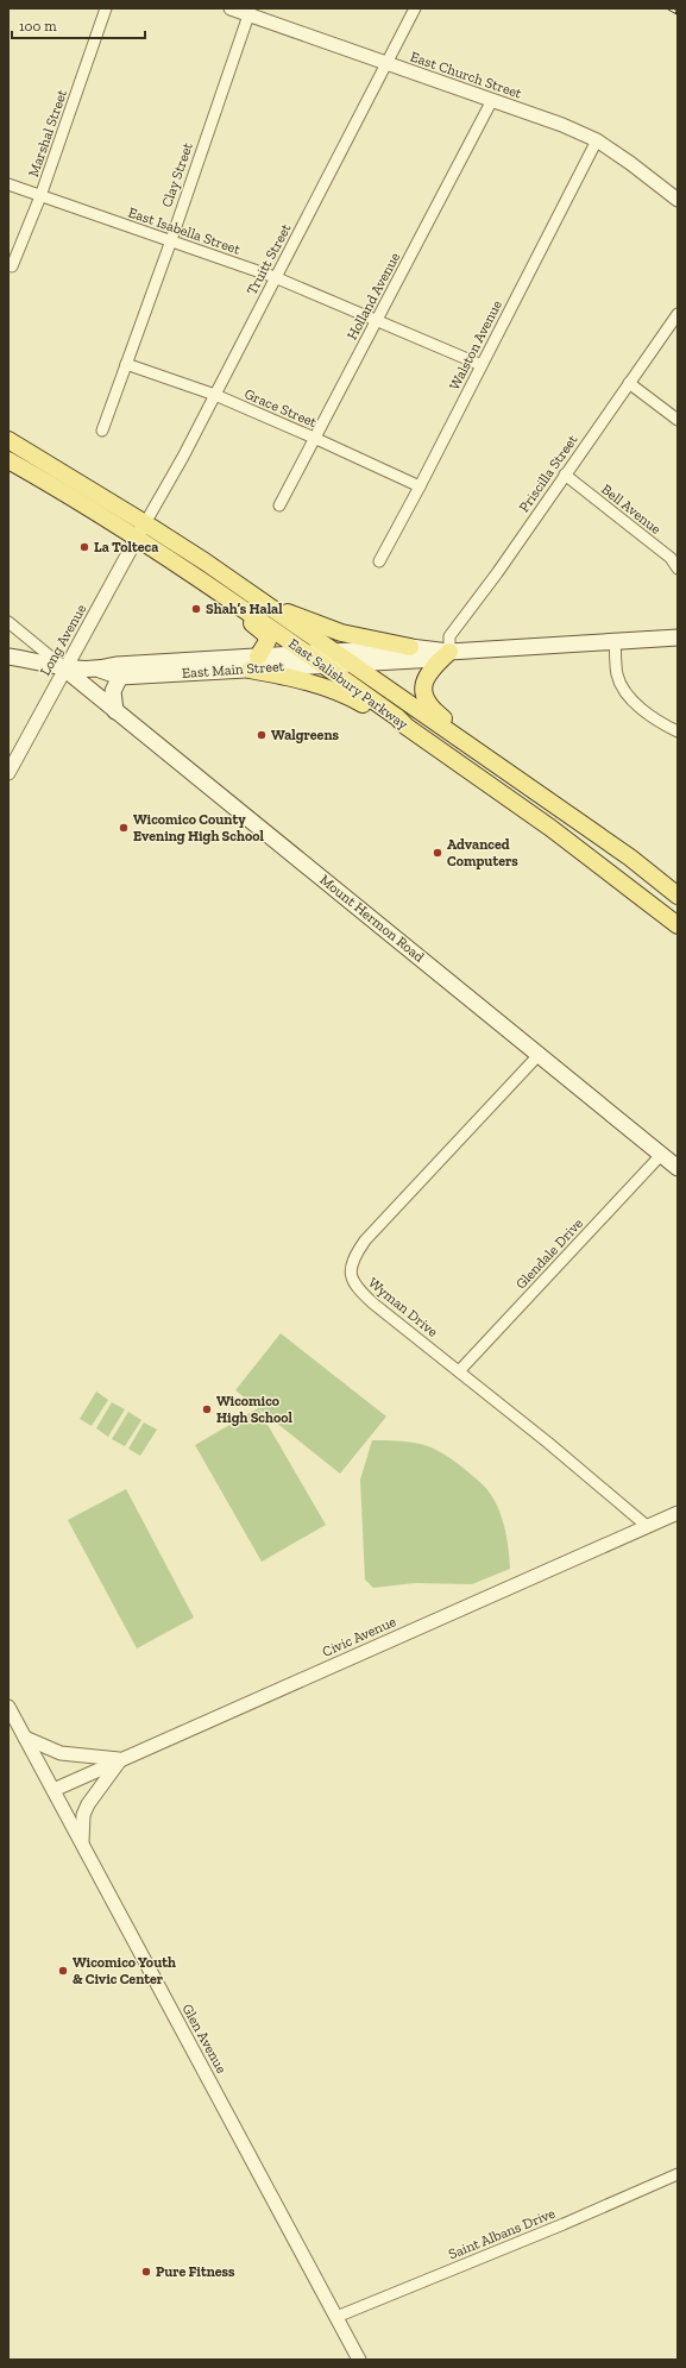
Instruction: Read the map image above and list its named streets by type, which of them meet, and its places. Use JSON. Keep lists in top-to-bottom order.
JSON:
{
  "streets": {
    "main road": ["East Main Street", "East Salisbury Parkway", "Mount Hermon Road"],
    "street": [
      "East Church Street",
      "Marshal Street",
      "Clay Street",
      "East Isabella Street",
      "Truitt Street",
      "Holland Avenue",
      "Walston Avenue",
      "Grace Street",
      "Priscilla Street",
      "Bell Avenue",
      "Long Avenue",
      "Glendale Drive",
      "Wyman Drive",
      "Civic Avenue",
      "Glen Avenue",
      "Saint Albans Drive"
    ]
  },
  "crossings": [
    ["East Church Street", "Clay Street"],
    ["East Church Street", "Truitt Street"],
    ["East Church Street", "Holland Avenue"],
    ["East Church Street", "Walston Avenue"],
    ["Marshal Street", "East Isabella Street"],
    ["Clay Street", "East Isabella Street"],
    ["Clay Street", "Grace Street"],
    ["East Isabella Street", "Truitt Street"],
    ["East Isabella Street", "Holland Avenue"],
    ["East Isabella Street", "Walston Avenue"],
    ["Truitt Street", "Grace Street"],
    ["Truitt Street", "Long Avenue"],
    ["Truitt Street", "East Salisbury Parkway"],
    ["Holland Avenue", "Grace Street"],
    ["Walston Avenue", "Grace Street"],
    ["Priscilla Street", "Bell Avenue"],
    ["Priscilla Street", "East Main Street"],
    ["Long Avenue", "East Main Street"],
    ["Long Avenue", "East Salisbury Parkway"],
    ["Long Avenue", "Mount Hermon Road"],
    ["East Main Street", "East Salisbury Parkway"],
    ["East Main Street", "Mount Hermon Road"],
    ["Mount Hermon Road", "Glendale Drive"],
    ["Mount Hermon Road", "Wyman Drive"],
    ["Glendale Drive", "Wyman Drive"],
    ["Wyman Drive", "Civic Avenue"],
    ["Civic Avenue", "Glen Avenue"],
    ["Glen Avenue", "Saint Albans Drive"]
  ],
  "places": [
    "La Tolteca",
    "Shah’s Halal",
    "Walgreens",
    "Wicomico County Evening High School",
    "Advanced Computers",
    "Wicomico High School",
    "Wicomico Youth & Civic Center",
    "Pure Fitness"
  ],
  "scale_bar": "100 m"
}
